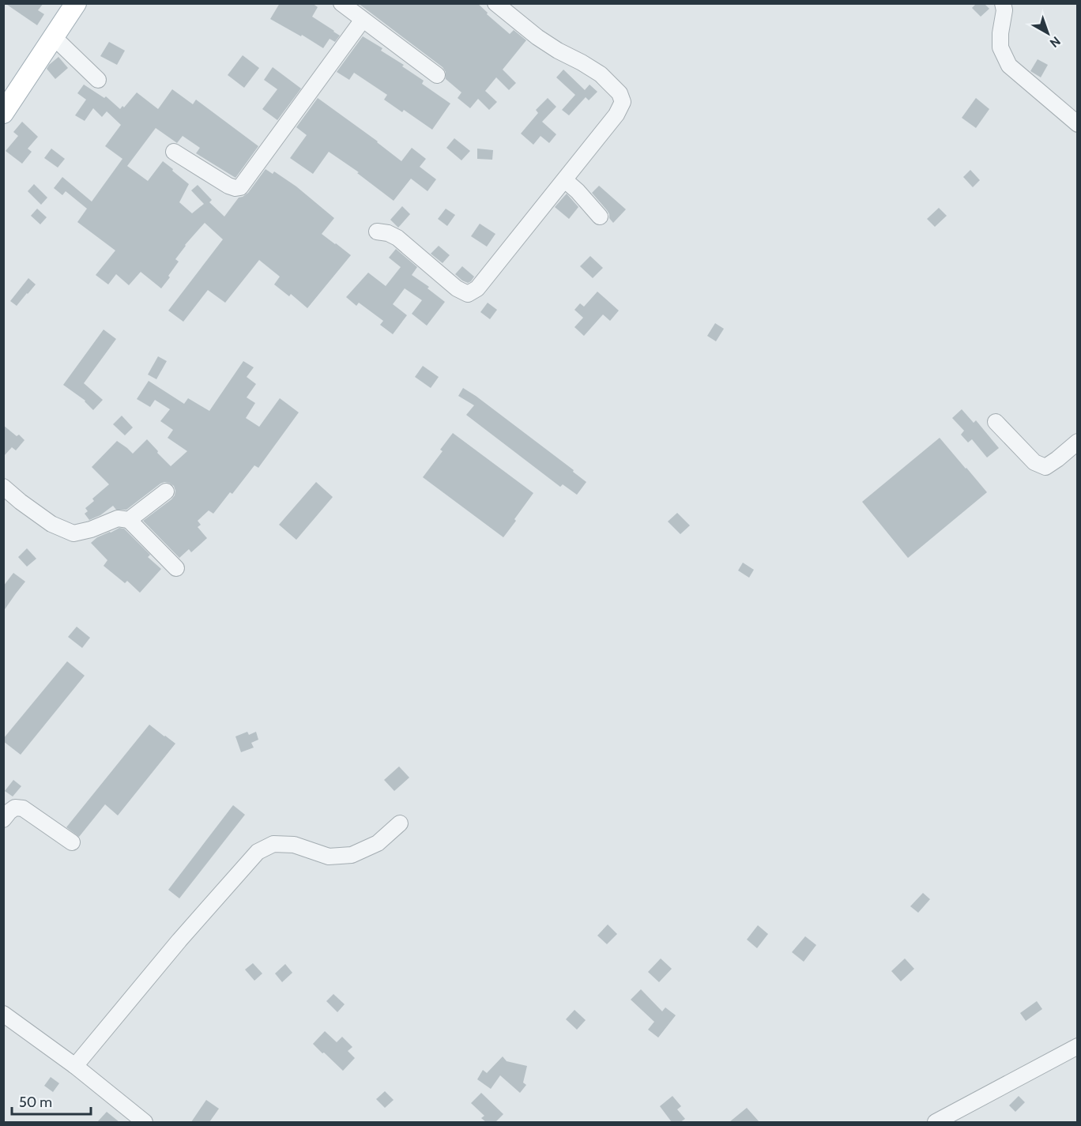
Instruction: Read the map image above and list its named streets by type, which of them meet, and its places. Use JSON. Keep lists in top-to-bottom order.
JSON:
{
  "scale_bar": "50 m",
  "north": "bottom right"
}
